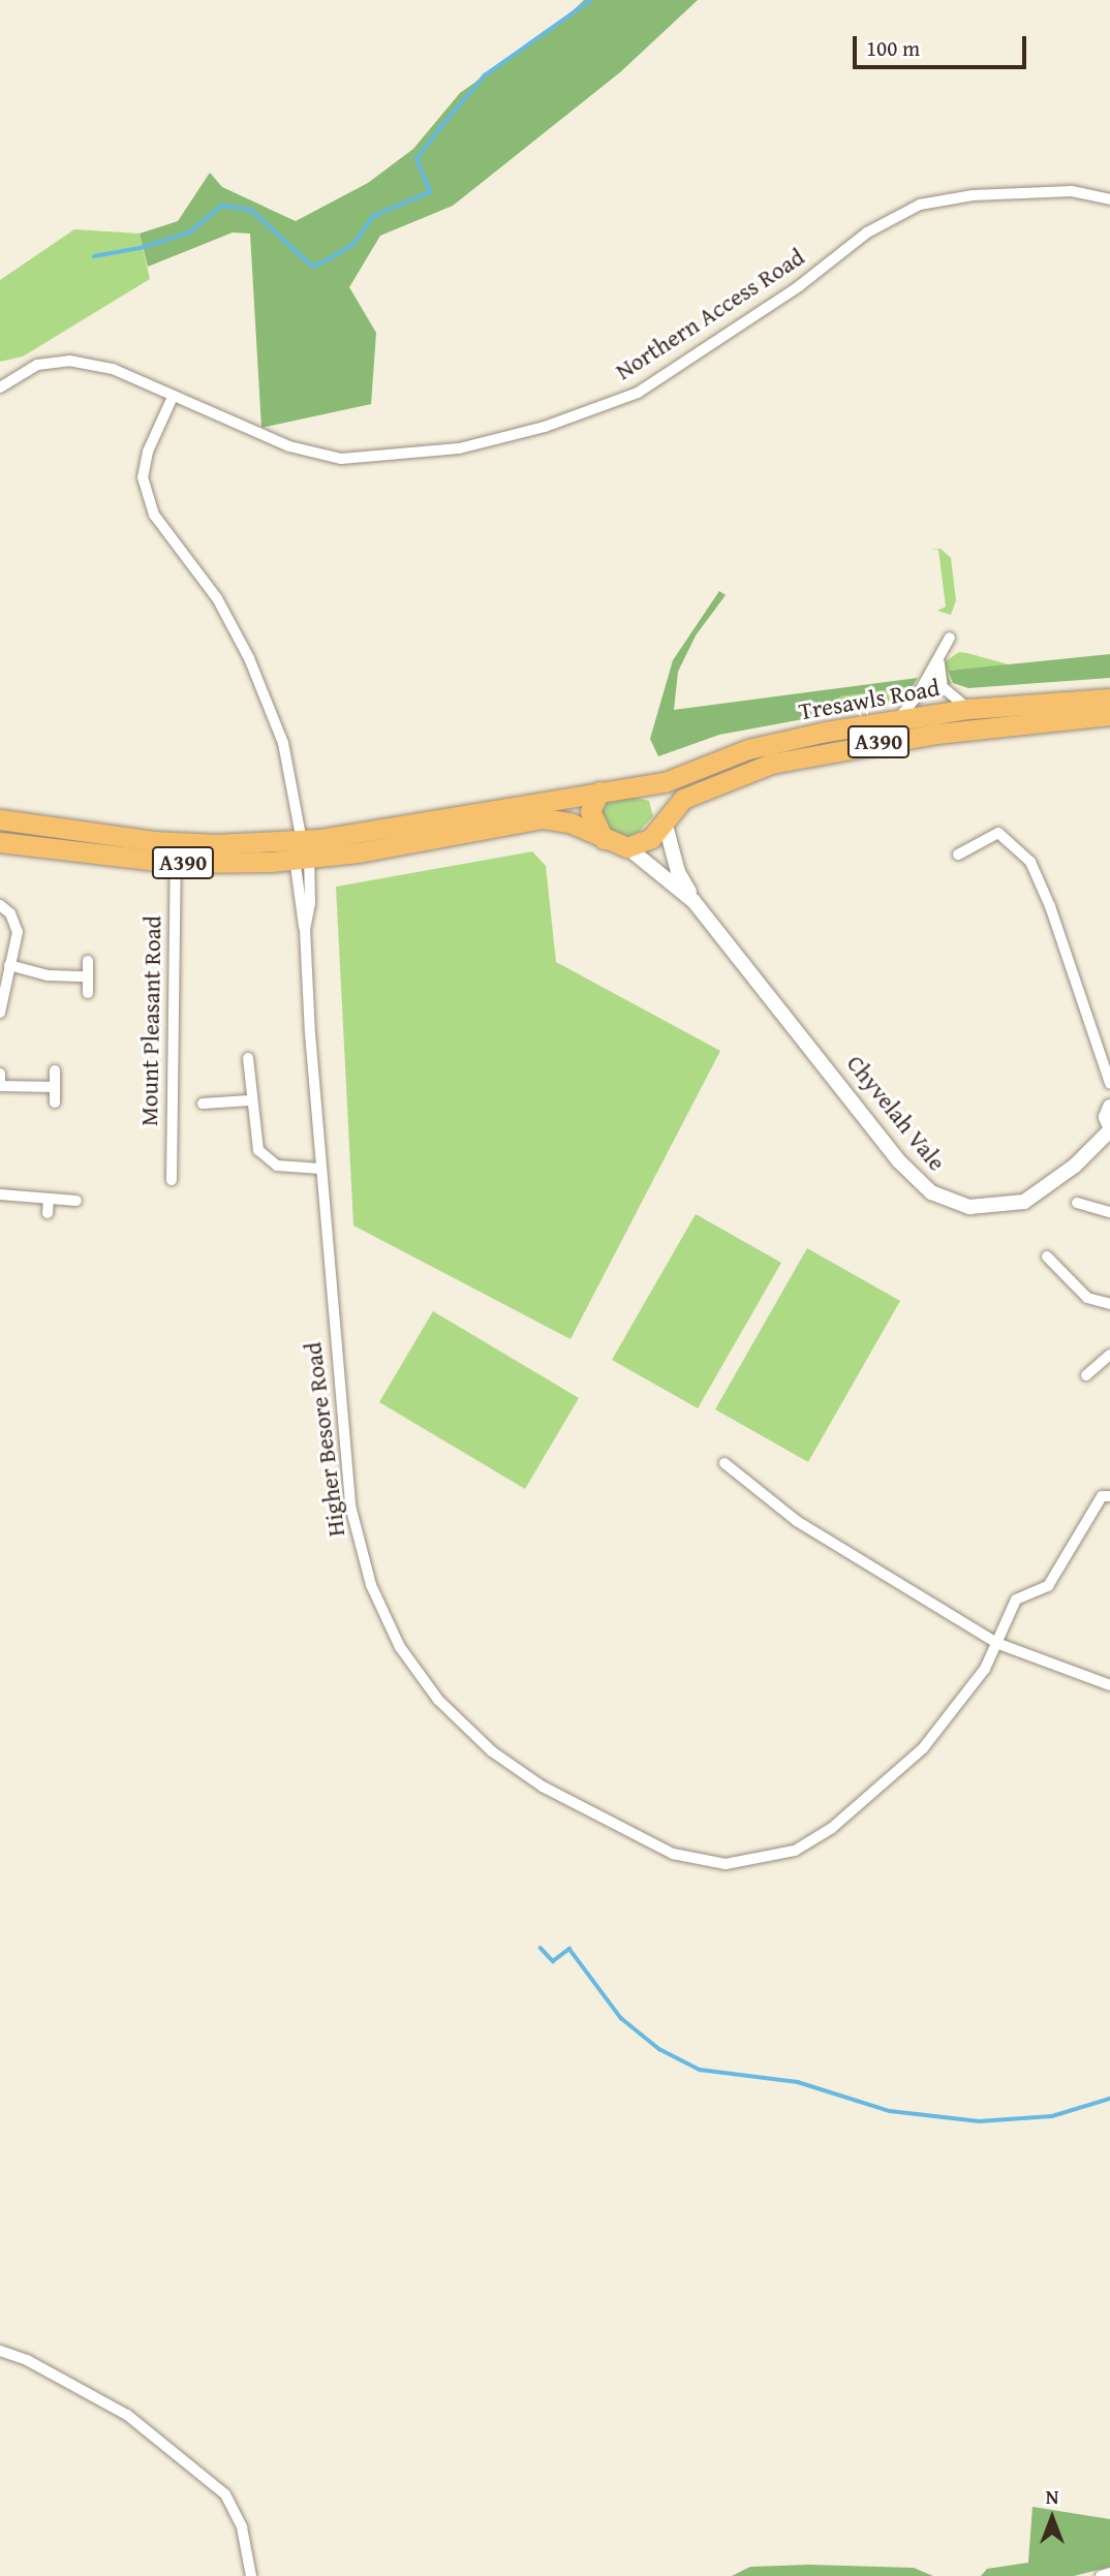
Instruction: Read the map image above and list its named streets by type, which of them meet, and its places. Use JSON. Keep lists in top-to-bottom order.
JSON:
{
  "streets": {
    "highway": ["Tresawls Road", "A390"],
    "street": [
      "Northern Access Road",
      "Mount Pleasant Road",
      "Chyvelah Vale",
      "Higher Besore Road"
    ]
  },
  "crossings": [
    ["Northern Access Road", "Higher Besore Road"],
    ["Tresawls Road", "A390"],
    ["Tresawls Road", "Chyvelah Vale"],
    ["A390", "Mount Pleasant Road"],
    ["A390", "Chyvelah Vale"],
    ["A390", "Higher Besore Road"]
  ],
  "scale_bar": "100 m",
  "north": "top"
}
